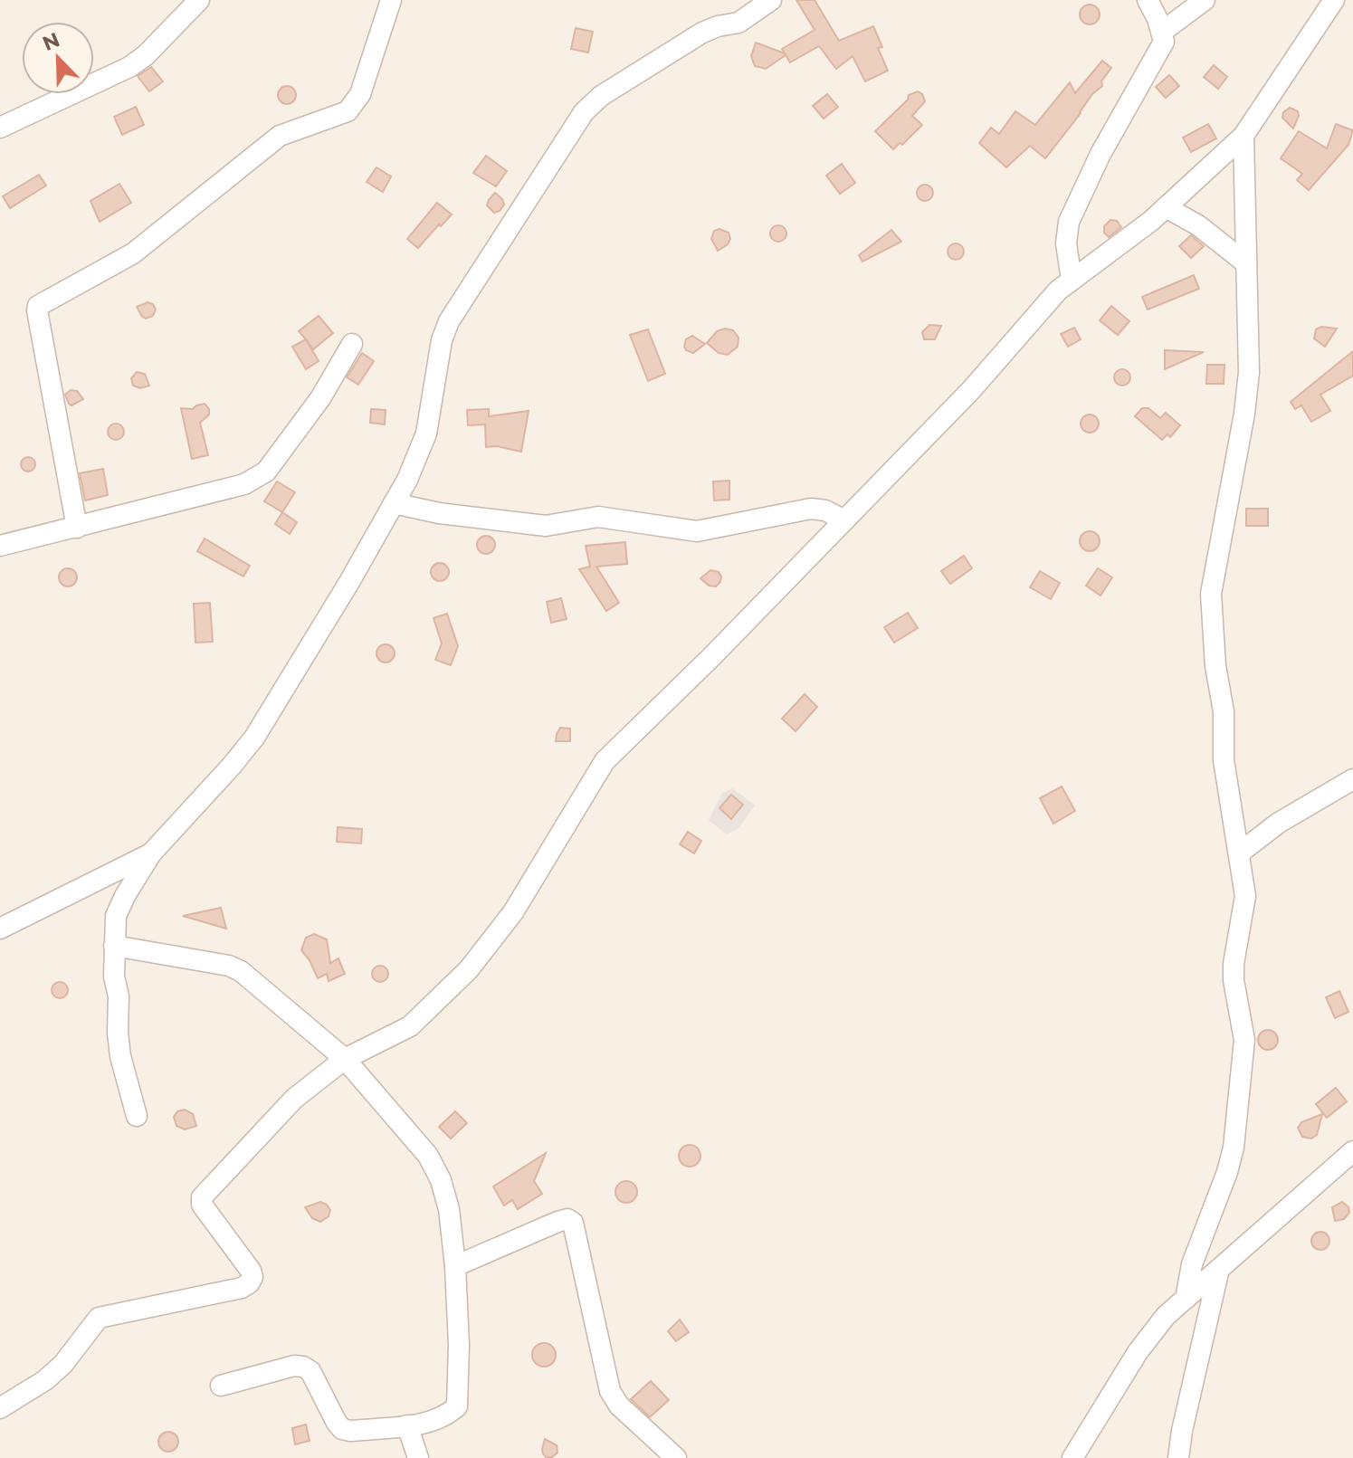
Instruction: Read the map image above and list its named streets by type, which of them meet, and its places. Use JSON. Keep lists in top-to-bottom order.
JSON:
{
  "north": "top left"
}
